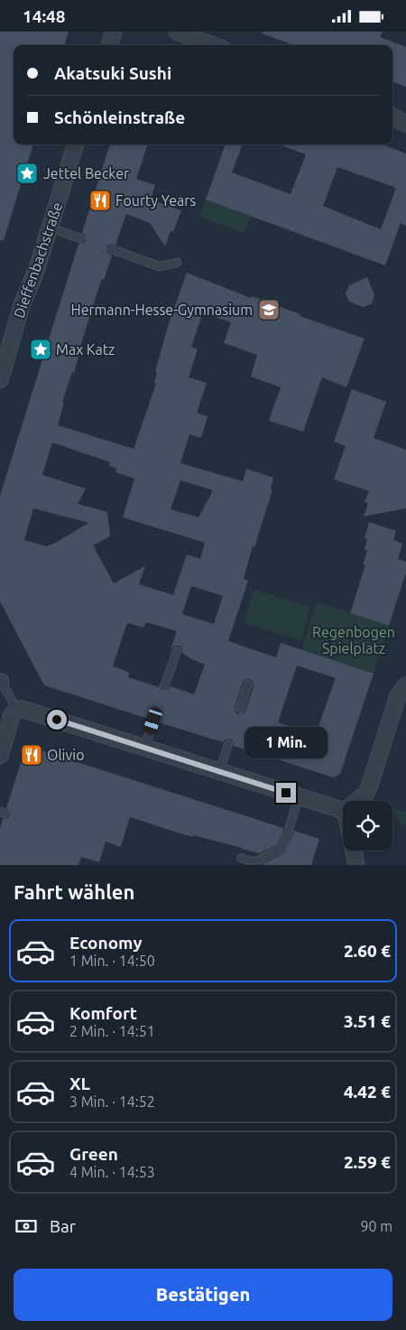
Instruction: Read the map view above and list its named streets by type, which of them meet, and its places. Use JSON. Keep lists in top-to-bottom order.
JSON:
{
  "streets": {
    "street": ["Dieffenbachstraße"]
  },
  "parks": ["Regenbogen Spielplatz"],
  "places": {
    "place": ["Jettel Becker", "Max Katz"],
    "restaurant": ["Fourty Years", "Olivio"],
    "school or university": ["Hermann-Hesse-Gymnasium"]
  },
  "page": {
    "status": "14:48",
    "banner": ["Akatsuki Sushi", "Schönleinstraße"],
    "bubble": "1 Min.",
    "heading": "Fahrt wählen",
    "list": [
      {
        "name": "Economy",
        "note": "1 Min. · 14:50",
        "value": "2.60 €"
      },
      {
        "name": "Komfort",
        "note": "2 Min. · 14:51",
        "value": "3.51 €"
      },
      {
        "name": "XL",
        "note": "3 Min. · 14:52",
        "value": "4.42 €"
      },
      {
        "name": "Green",
        "note": "4 Min. · 14:53",
        "value": "2.59 €"
      }
    ],
    "pay": ["Bar", "90 m"],
    "buttons": "Bestätigen"
  }
}
